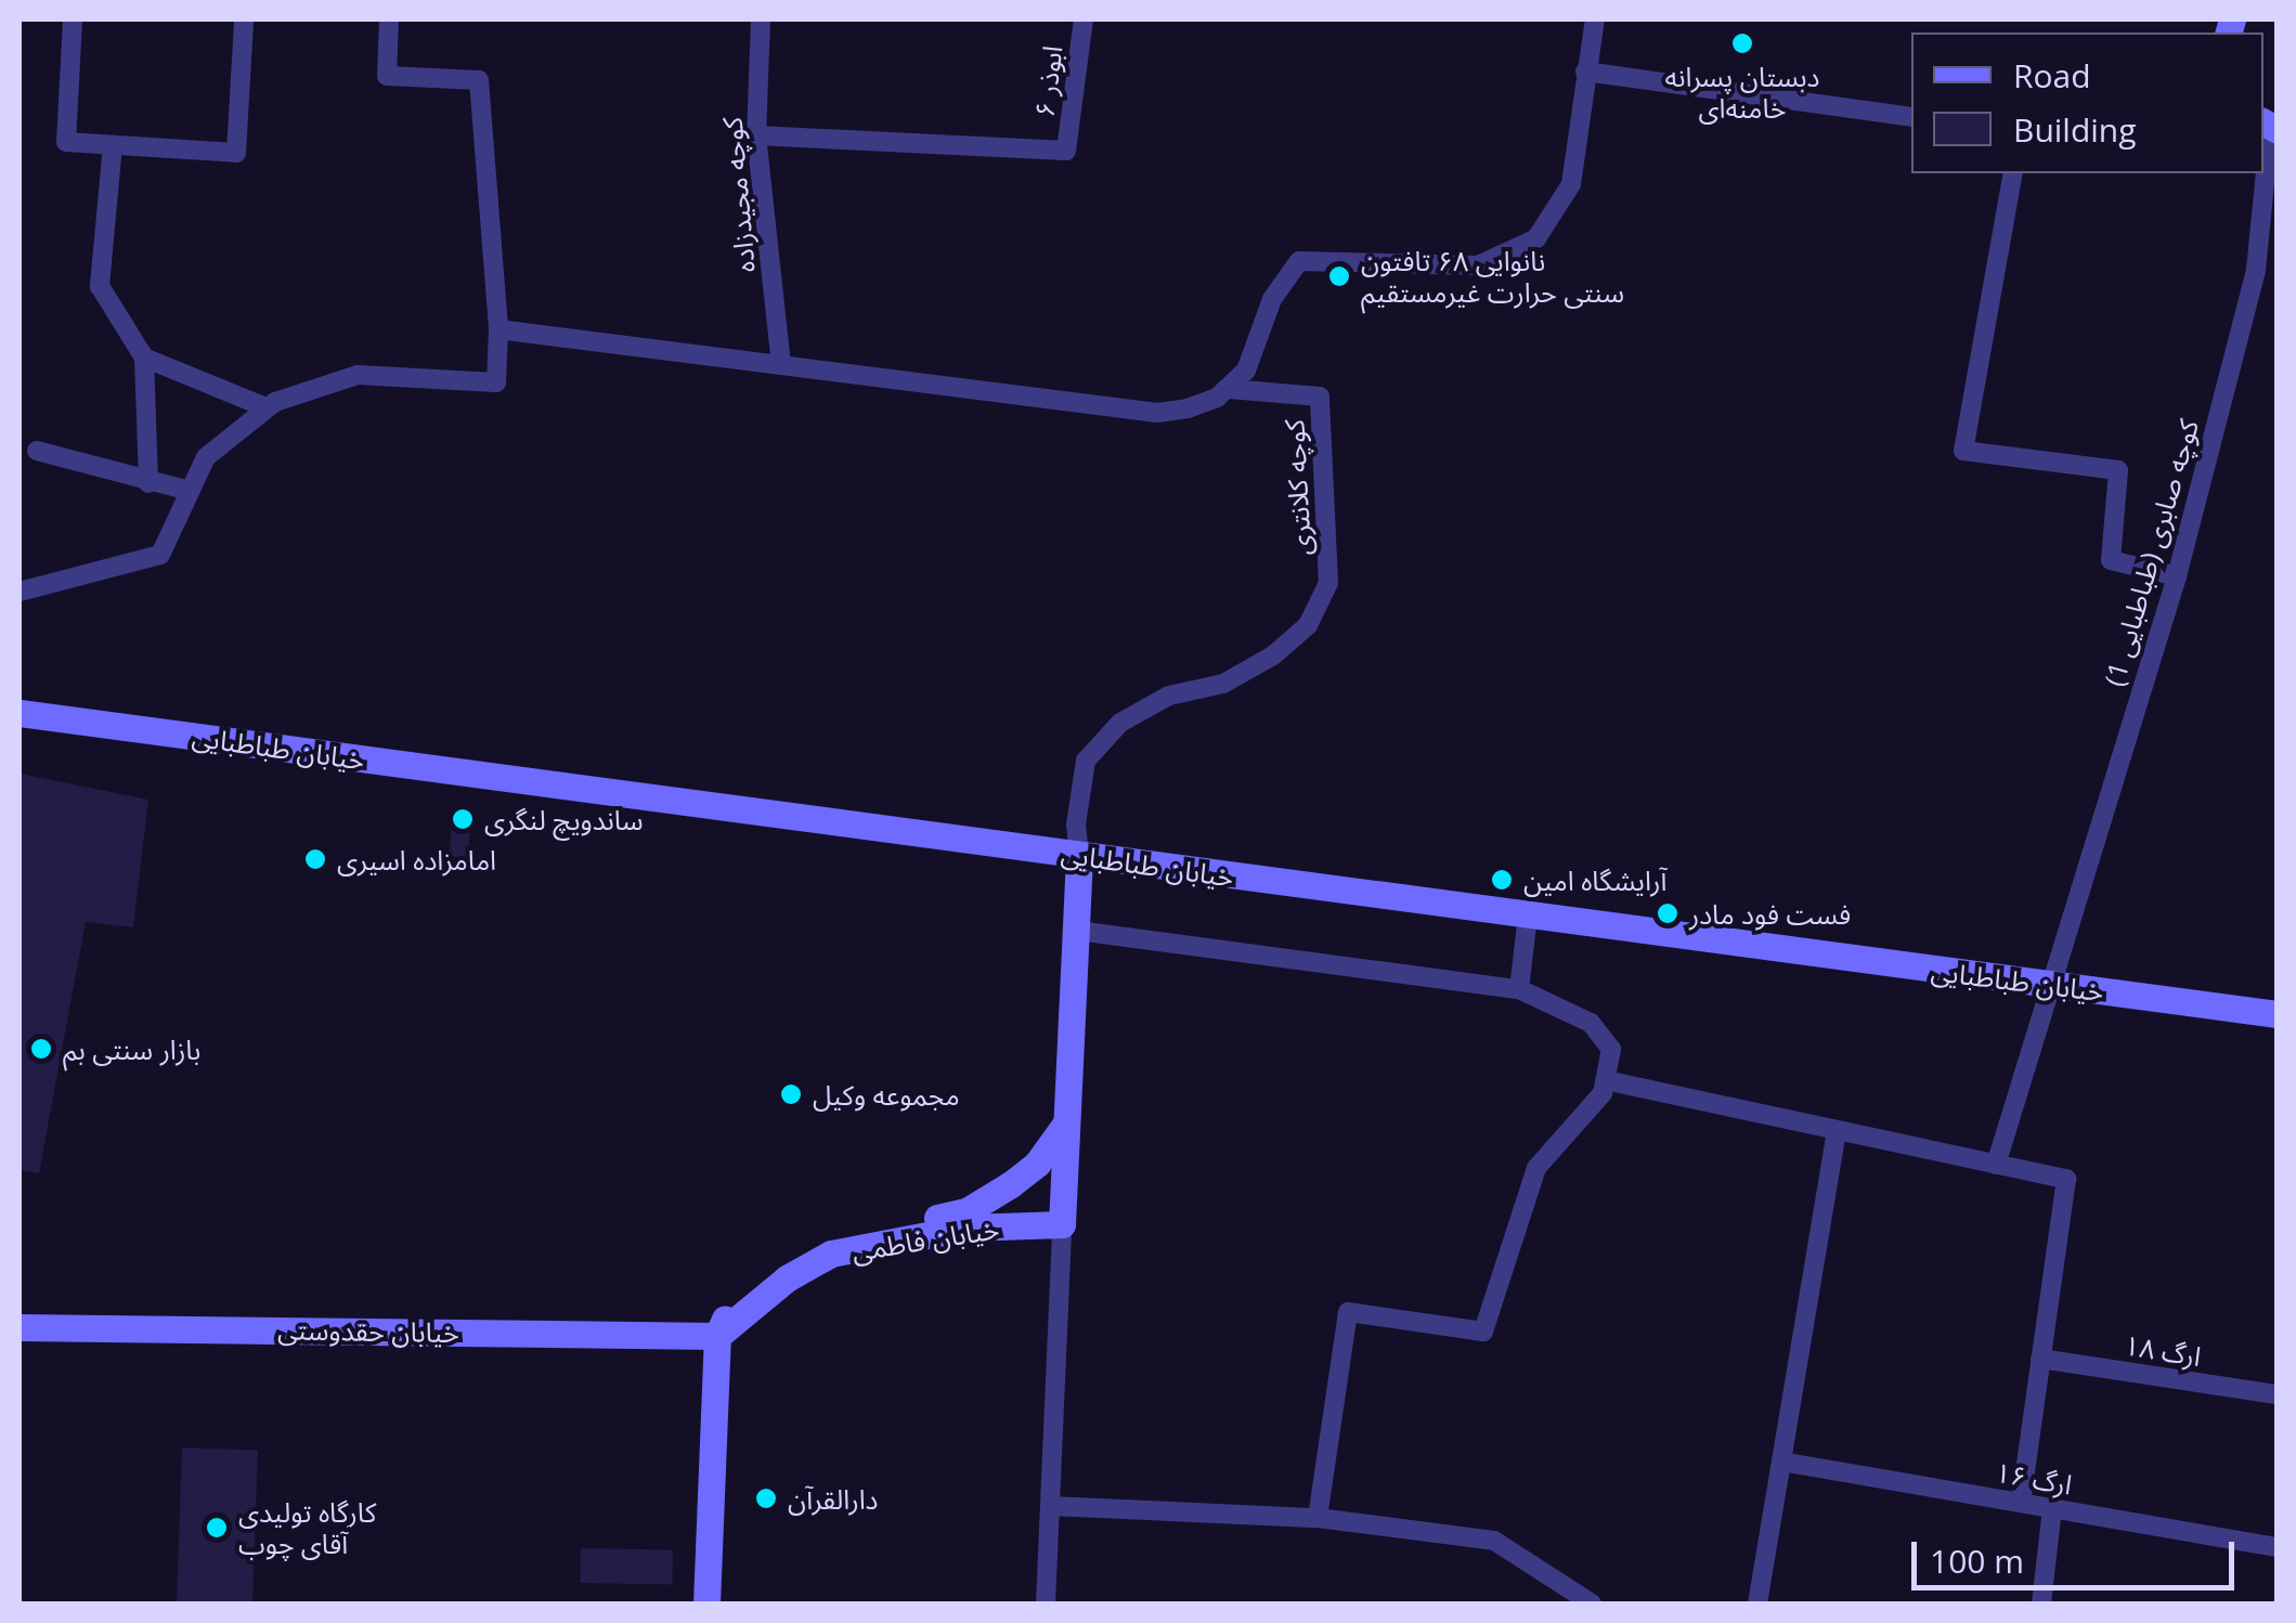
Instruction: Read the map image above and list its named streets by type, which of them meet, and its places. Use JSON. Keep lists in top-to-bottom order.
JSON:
{
  "streets": {
    "main road": ["خیابان طباطبایی", "خیابان فاطمی", "خیابان حقدوستی"],
    "street": [
      "ابوذر ۶",
      "کوچه مجیدزاده",
      "کوچه کلانتری",
      "کوچه صابری (طباطبایی 1)",
      "ارگ ۱۸",
      "ارگ ۱۶"
    ]
  },
  "crossings": [
    ["ابوذر ۶", "کوچه مجیدزاده"],
    ["کوچه کلانتری", "خیابان طباطبایی"],
    ["کوچه صابری (طباطبایی 1)", "خیابان طباطبایی"],
    ["خیابان فاطمی", "خیابان حقدوستی"]
  ],
  "places": [
    "دبستان پسرانه خامنه‌ای",
    "نانوایی ۶۸ تافتون سنتی حرارت غیرمستقیم",
    "ساندویچ لنگری",
    "امامزاده اسیری",
    "آرایشگاه امین",
    "فست فود مادر",
    "بازار سنتی بم",
    "مجموعه وکیل",
    "دارالقرآن",
    "کارگاه تولیدی آقای چوب"
  ],
  "legend": ["Road", "Building"],
  "scale_bar": "100 m"
}
